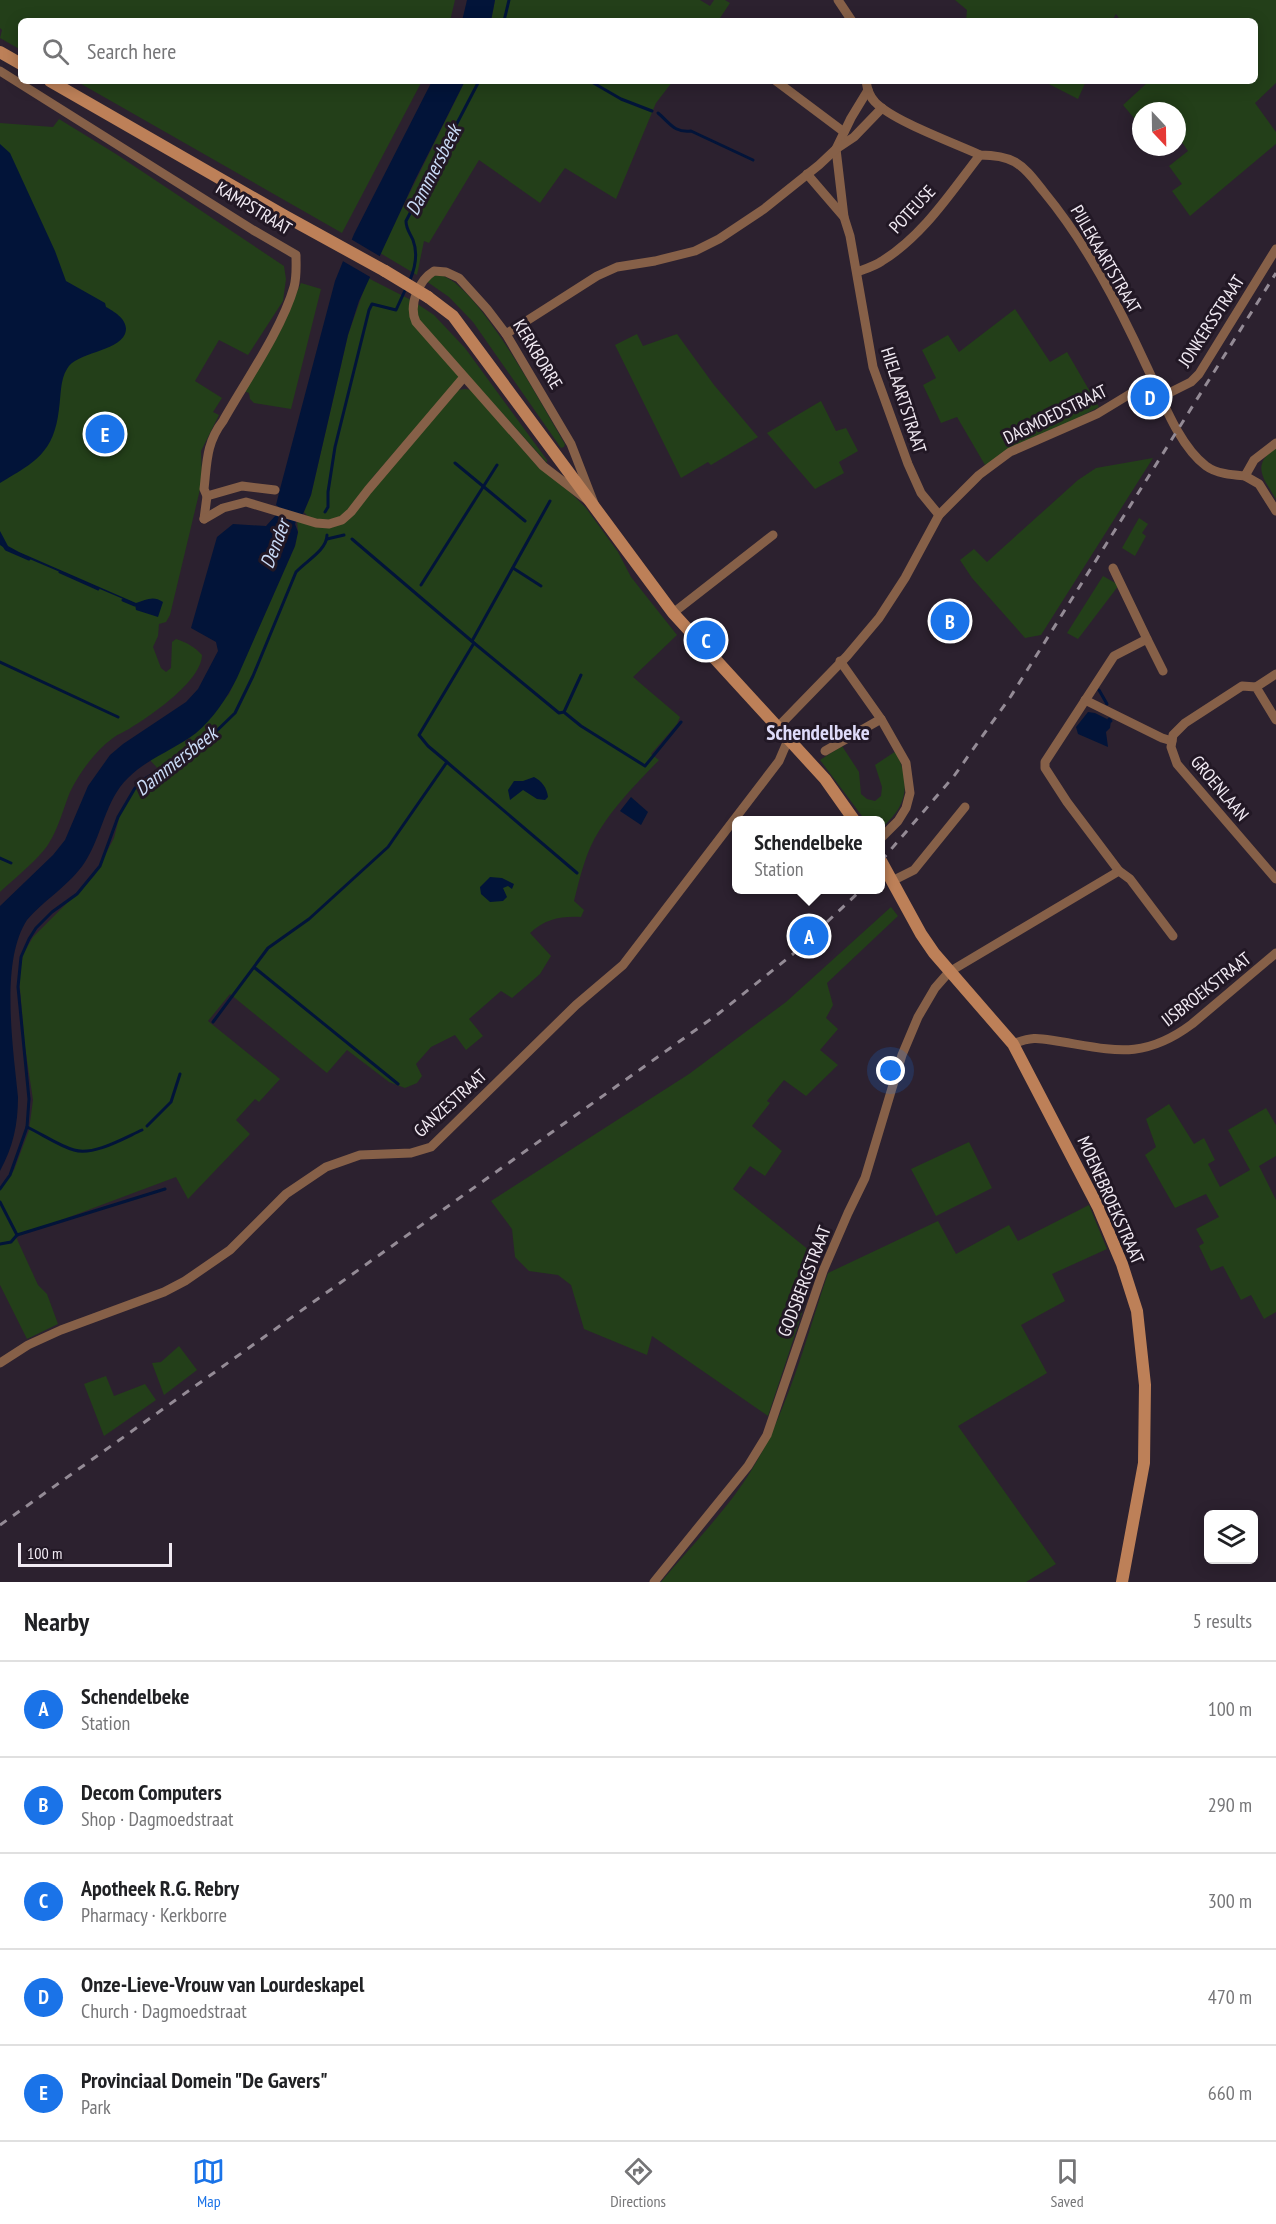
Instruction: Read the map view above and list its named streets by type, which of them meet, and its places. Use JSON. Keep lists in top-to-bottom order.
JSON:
{
  "streets": {
    "street": [
      "KAMPSTRAAT",
      "POTEUSE",
      "PIJLEKAARTSTRAAT",
      "JONKERSSTRAAT",
      "KERKBORRE",
      "HIELAARTSTRAAT",
      "DAGMOEDSTRAAT",
      "GROENLAAN",
      "IJSBROEKSTRAAT",
      "GANZESTRAAT",
      "MOENEBROEKSTRAAT",
      "GODSBERGSTRAAT"
    ]
  },
  "crossings": [
    ["KAMPSTRAAT", "KERKBORRE"],
    ["POTEUSE", "PIJLEKAARTSTRAAT"],
    ["POTEUSE", "HIELAARTSTRAAT"],
    ["PIJLEKAARTSTRAAT", "DAGMOEDSTRAAT"],
    ["KERKBORRE", "DAGMOEDSTRAAT"],
    ["KERKBORRE", "GANZESTRAAT"],
    ["HIELAARTSTRAAT", "DAGMOEDSTRAAT"],
    ["IJSBROEKSTRAAT", "MOENEBROEKSTRAAT"],
    ["MOENEBROEKSTRAAT", "GODSBERGSTRAAT"]
  ],
  "districts": ["Schendelbeke"],
  "water": ["Dammersbeek", "Dender"],
  "scale_bar": "100 m",
  "north": "bottom",
  "page": {
    "search": "Search here",
    "pins": [
      "D",
      "E",
      "B",
      "C",
      "A"
    ],
    "popup": ["Schendelbeke", "Station"],
    "scale": "100 m",
    "heading": ["Nearby", "5 results"],
    "list": [
      {
        "mark": "A",
        "name": "Schendelbeke",
        "note": "Station",
        "value": "100 m"
      },
      {
        "mark": "B",
        "name": "Decom Computers",
        "note": "Shop · Dagmoedstraat",
        "value": "290 m"
      },
      {
        "mark": "C",
        "name": "Apotheek R.G. Rebry",
        "note": "Pharmacy · Kerkborre",
        "value": "300 m"
      },
      {
        "mark": "D",
        "name": "Onze-Lieve-Vrouw van Lourdeskapel",
        "note": "Church · Dagmoedstraat",
        "value": "470 m"
      },
      {
        "mark": "E",
        "name": "Provinciaal Domein \"De Gavers\"",
        "note": "Park",
        "value": "660 m"
      }
    ],
    "nav": ["Map", "Directions", "Saved"]
  }
}
